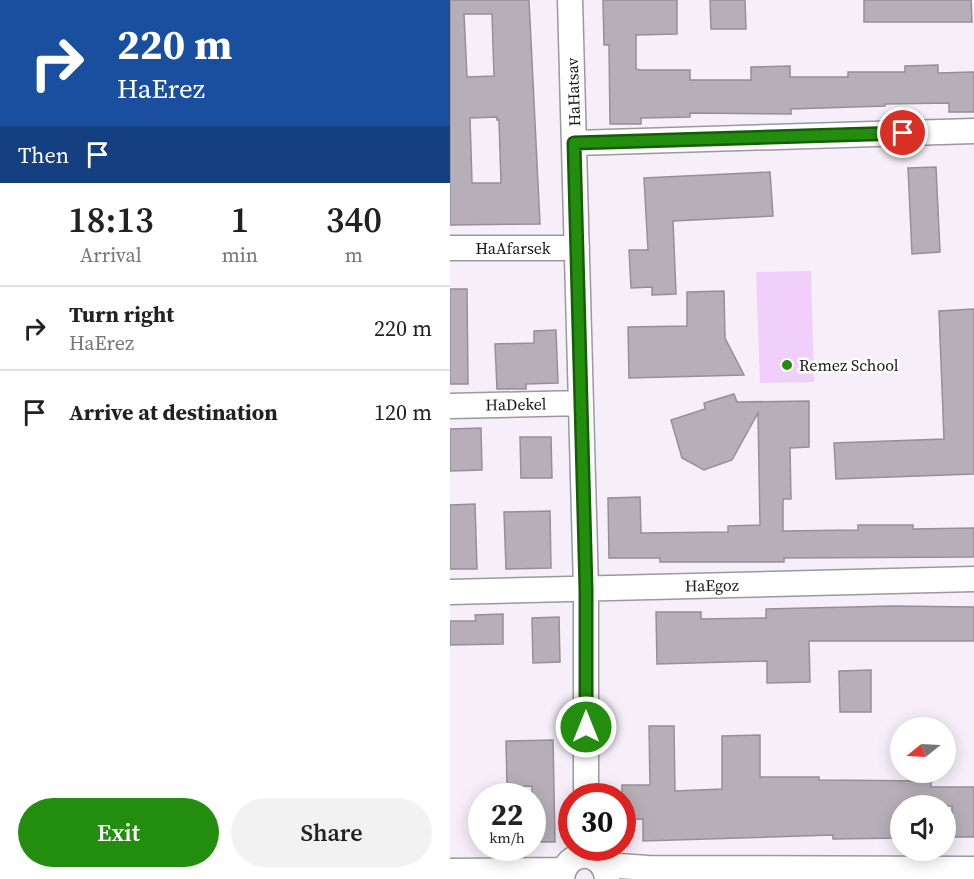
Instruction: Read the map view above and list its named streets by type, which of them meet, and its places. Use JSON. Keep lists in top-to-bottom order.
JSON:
{
  "streets": {
    "street": [
      "HaHatsav",
      "HaAfarsek",
      "HaDekel",
      "HaEgoz"
    ]
  },
  "crossings": [
    ["HaHatsav", "HaAfarsek"],
    ["HaHatsav", "HaDekel"],
    ["HaHatsav", "HaEgoz"]
  ],
  "places": ["Remez School"],
  "north": "left",
  "page": {
    "turn": ["220 m", "HaErez"],
    "then": "Then",
    "eta": [
      "18:13",
      "Arrival",
      "1",
      "min",
      "340",
      "m"
    ],
    "list": [
      {
        "name": "Turn right",
        "note": "HaErez",
        "value": "220 m"
      },
      {
        "name": "Arrive at destination",
        "value": "120 m"
      }
    ],
    "speed": "22 km/h",
    "limit": "30",
    "buttons": ["Exit", "Share"]
  }
}
